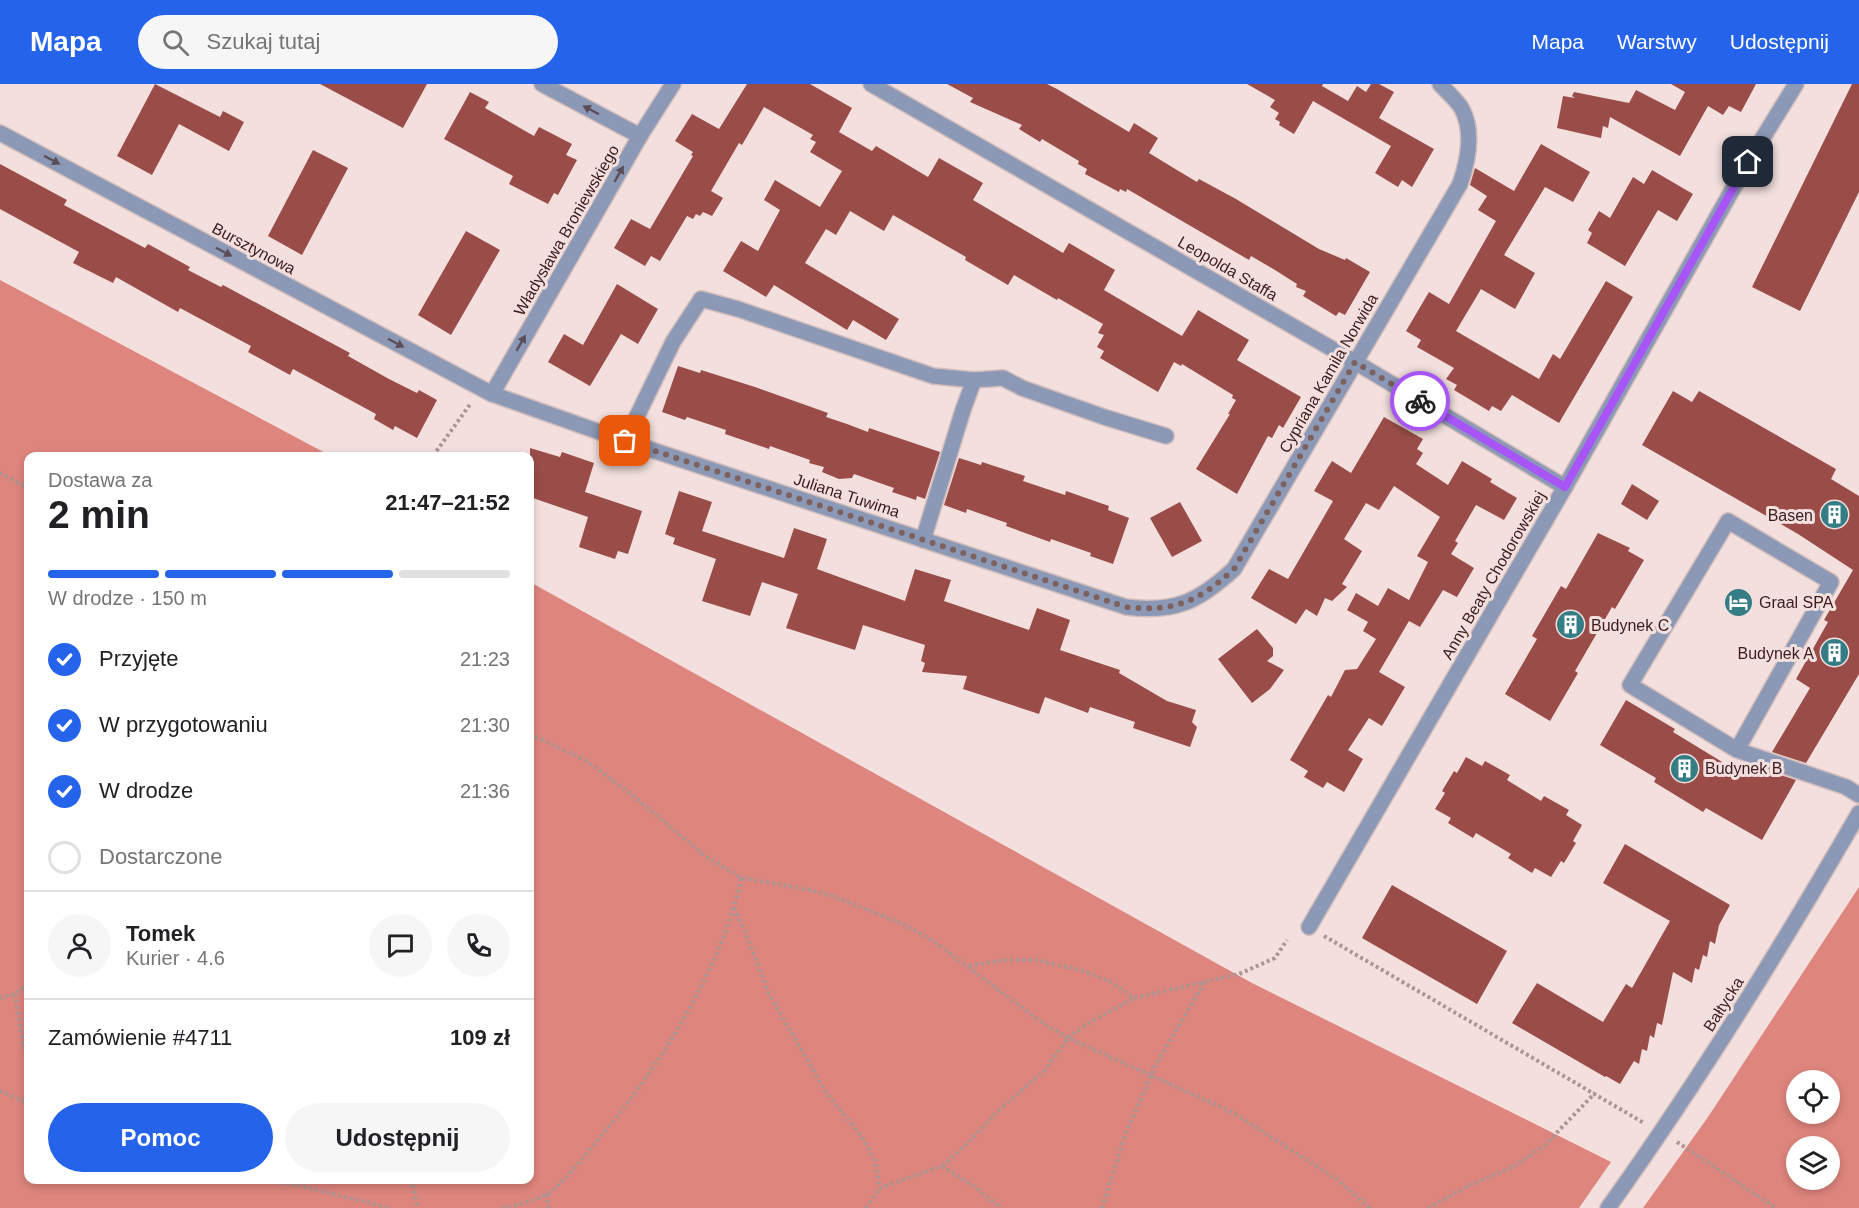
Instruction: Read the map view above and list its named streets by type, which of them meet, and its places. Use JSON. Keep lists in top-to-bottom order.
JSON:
{
  "streets": {
    "street": [
      "Władysława Broniewskiego",
      "Bursztynowa",
      "Leopolda Staffa",
      "Cypriana Kamila Norwida",
      "Juliana Tuwima",
      "Anny Beaty Chodorowskiej",
      "Bałtycka"
    ]
  },
  "crossings": [
    ["Władysława Broniewskiego", "Bursztynowa"],
    ["Władysława Broniewskiego", "Juliana Tuwima"],
    ["Bursztynowa", "Juliana Tuwima"],
    ["Leopolda Staffa", "Cypriana Kamila Norwida"],
    ["Leopolda Staffa", "Anny Beaty Chodorowskiej"],
    ["Cypriana Kamila Norwida", "Juliana Tuwima"]
  ],
  "one_way": ["Władysława Broniewskiego", "Bursztynowa"],
  "places": {
    "building": [
      "Basen",
      "Budynek C",
      "Budynek A",
      "Budynek B"
    ],
    "hotel": ["Graal SPA"]
  },
  "page": {
    "header": "Mapa",
    "search": "Szukaj tutaj",
    "nav": ["Mapa", "Warstwy", "Udostępnij"],
    "heading": ["2 min", "Dostawa za", "21:47–21:52"],
    "panel": [
      "Tomek",
      "Kurier · 4.6",
      "Zamówienie #4711",
      "109 zł"
    ],
    "bar": "W drodze · 150 m",
    "list": [
      ["Przyjęte", "21:23"],
      ["W przygotowaniu", "21:30"],
      ["W drodze", "21:36"],
      "Dostarczone"
    ],
    "buttons": ["Pomoc", "Udostępnij"]
  }
}
